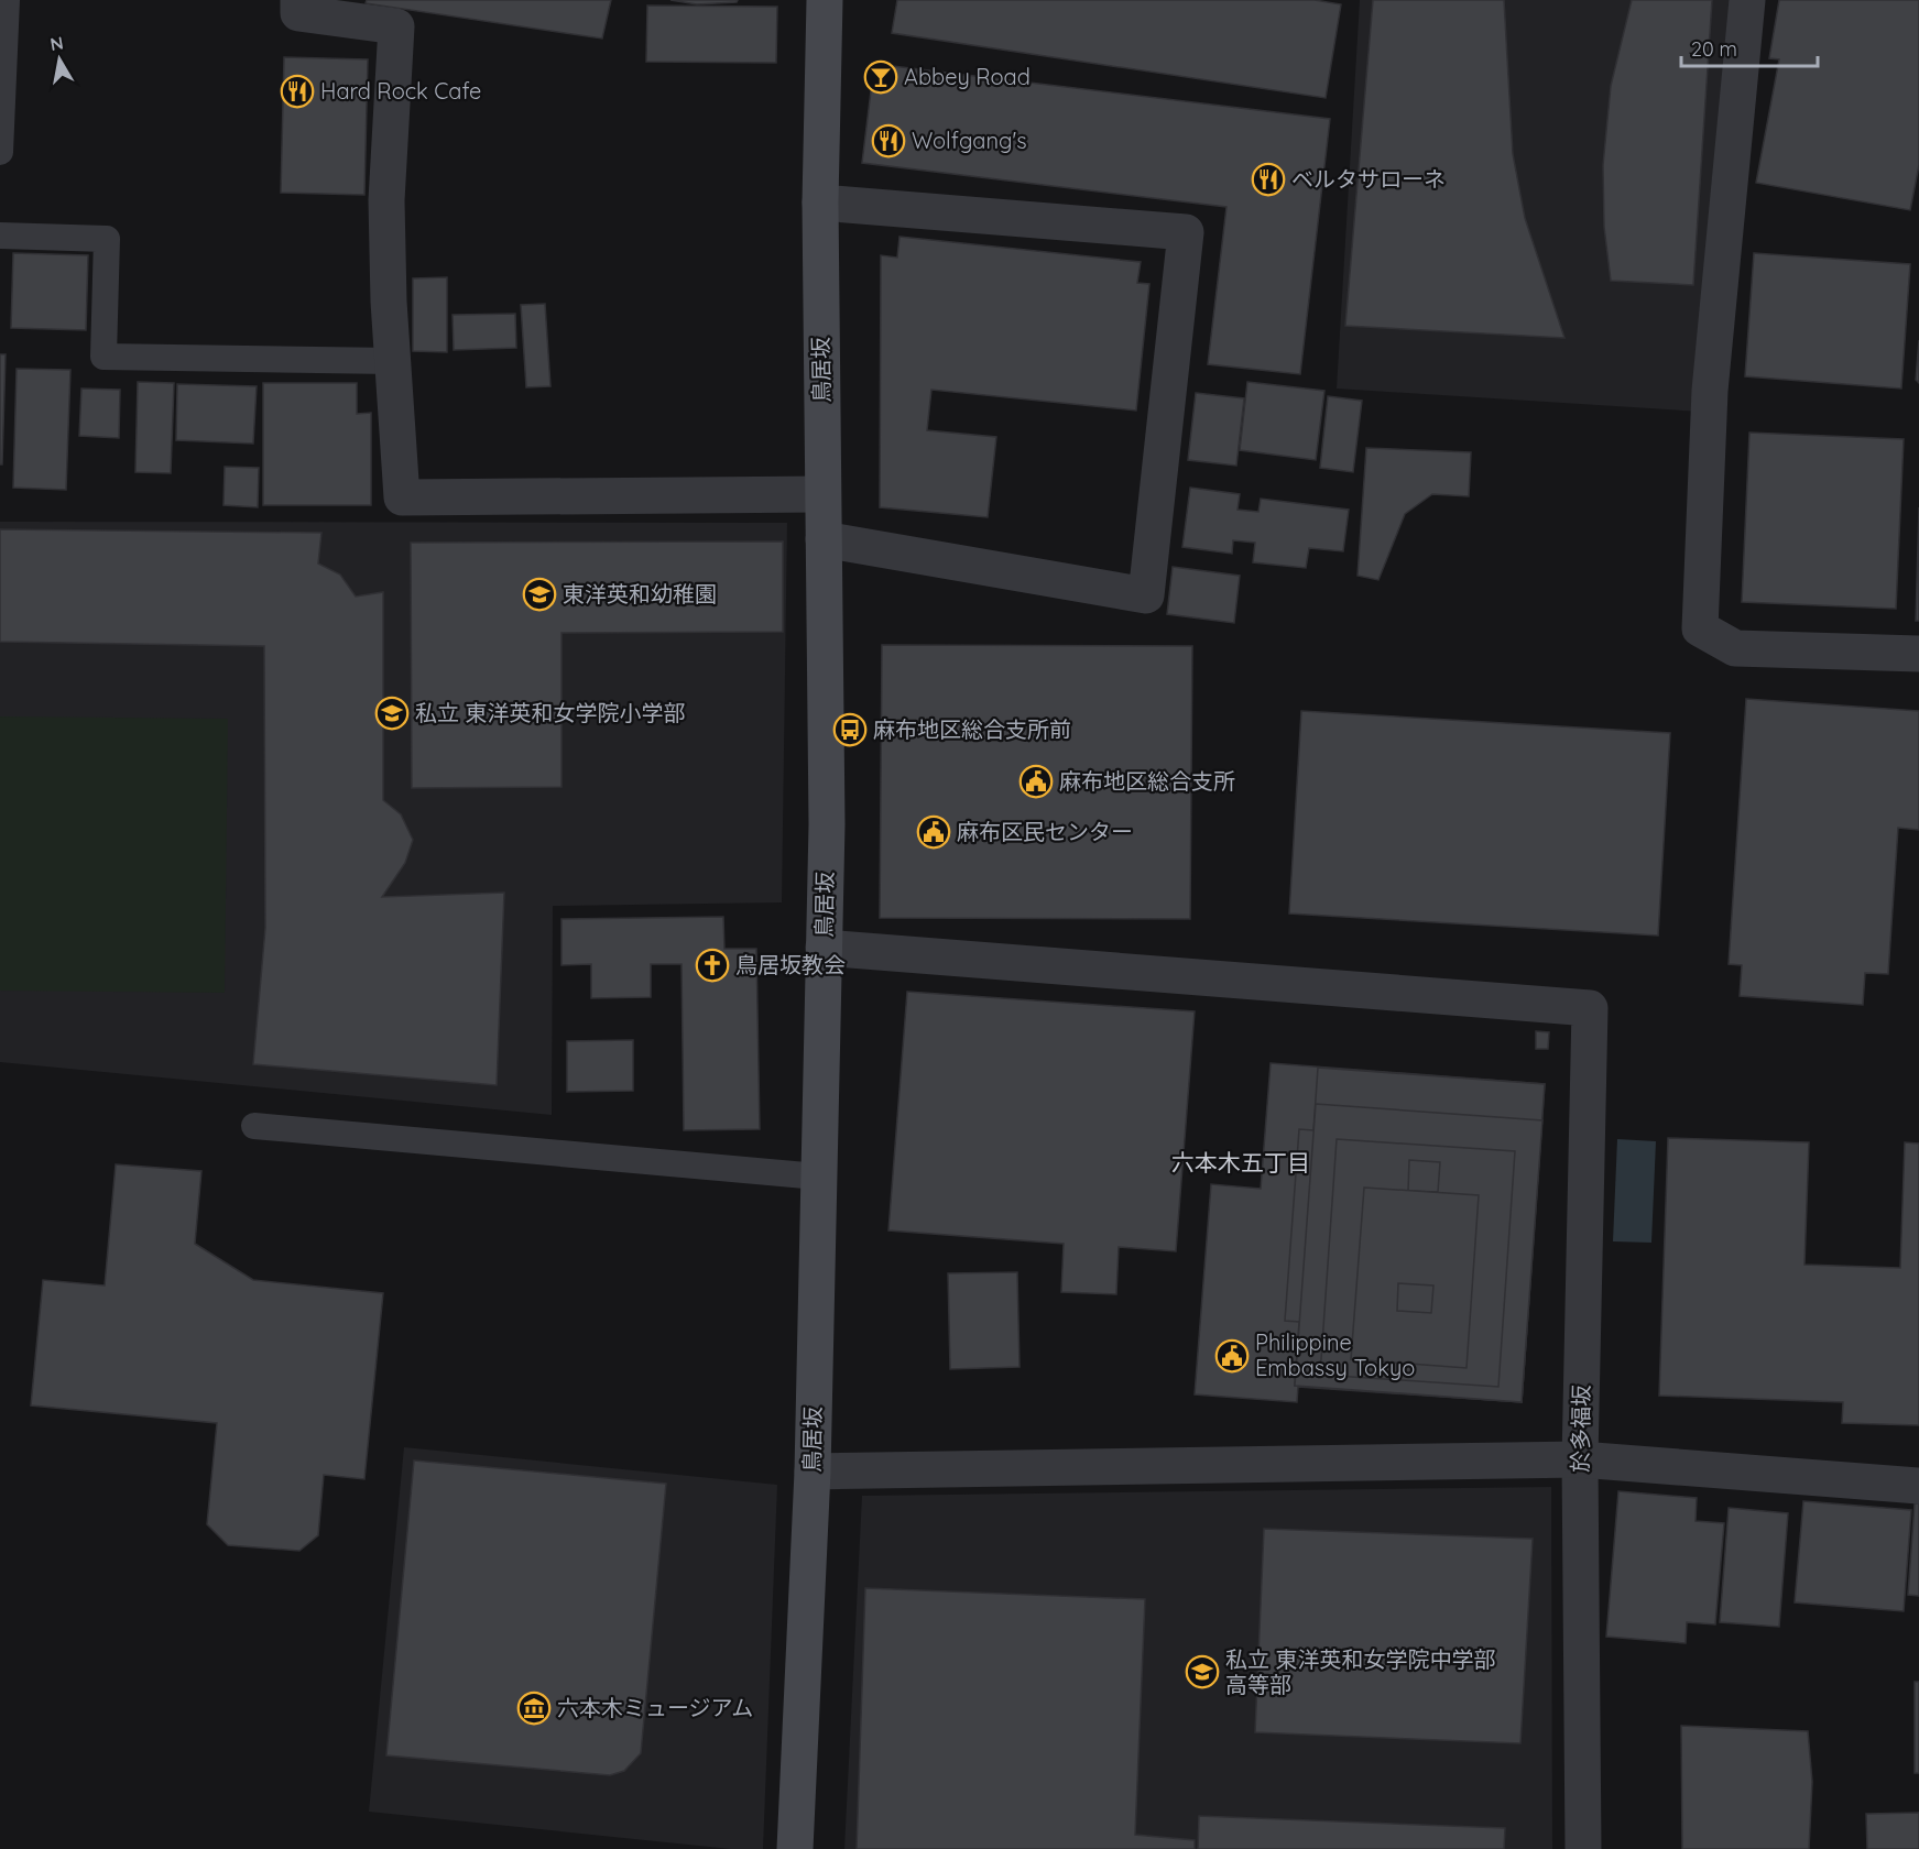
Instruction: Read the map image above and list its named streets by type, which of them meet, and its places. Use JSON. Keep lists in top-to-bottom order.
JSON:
{
  "streets": {
    "street": ["鳥居坂", "於多福坂"]
  },
  "crossings": [
    ["鳥居坂", "於多福坂"]
  ],
  "districts": ["六本木五丁目"],
  "places": {
    "bar": ["Abbey Road"],
    "restaurant": ["Hard Rock Cafe", "Wolfgang's", "ベルタサローネ"],
    "school or university": ["東洋英和幼稚園", "私立 東洋英和女学院小学部", "私立 東洋英和女学院中学部 高等部"],
    "bus stop": ["麻布地区総合支所前"],
    "public building": ["麻布地区総合支所", "麻布区民センター", "Philippine Embassy Tokyo"],
    "church": ["鳥居坂教会"],
    "museum": ["六本木ミュージアム"]
  },
  "scale_bar": "20 m",
  "north": "top"
}
